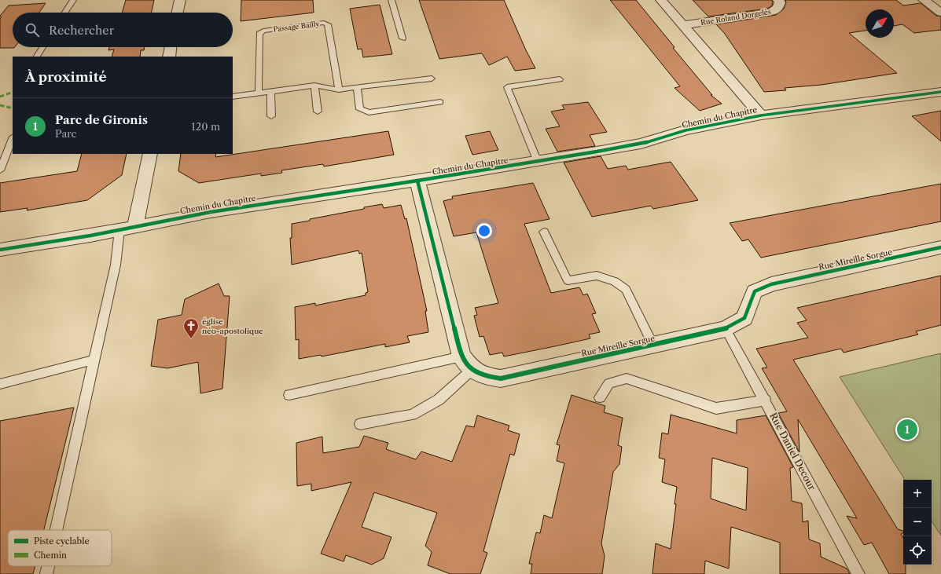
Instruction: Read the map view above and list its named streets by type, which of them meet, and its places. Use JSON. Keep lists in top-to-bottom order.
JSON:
{
  "streets": {
    "street": ["Rue Roland Dorgelès", "Chemin du Chapitre", "Rue Mireille Sorgue"],
    "lane": ["Passage Bailly", "Rue Daniel Decour"]
  },
  "crossings": [
    ["Rue Mireille Sorgue", "Rue Daniel Decour"]
  ],
  "places": {
    "church": ["église néo-apostolique"]
  },
  "legend": ["Piste cyclable", "Chemin"],
  "north": "top right",
  "page": {
    "search": "Rechercher",
    "heading": "À proximité",
    "list": [
      {
        "mark": "1",
        "name": "Parc de Gironis",
        "note": "Parc",
        "value": "120 m"
      }
    ],
    "pins": "1",
    "map_buttons": ["+", "−"]
  }
}
